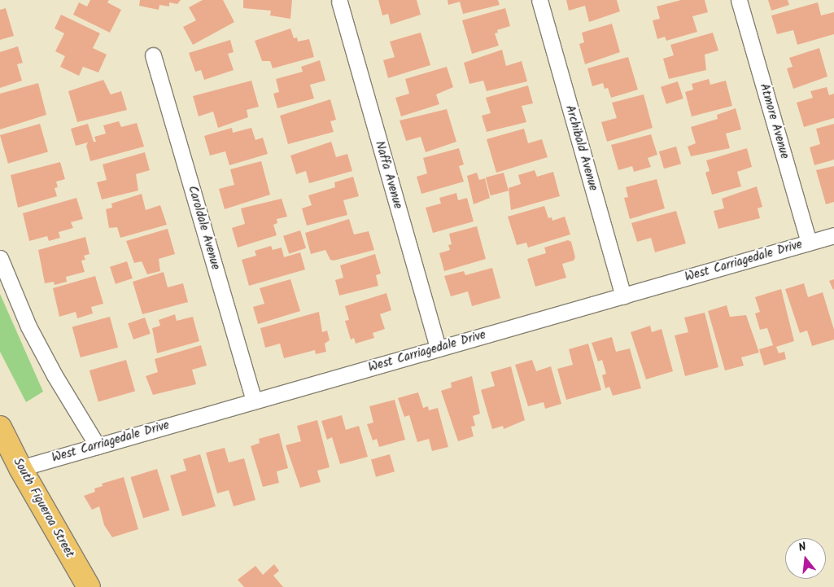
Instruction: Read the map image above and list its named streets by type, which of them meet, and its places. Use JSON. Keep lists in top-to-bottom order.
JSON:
{
  "streets": {
    "main road": ["South Figueroa Street"],
    "street": [
      "Atmore Avenue",
      "Archibald Avenue",
      "Naffa Avenue",
      "Caroldale Avenue",
      "West Carriagedale Drive"
    ]
  },
  "crossings": [
    ["Atmore Avenue", "West Carriagedale Drive"],
    ["Archibald Avenue", "West Carriagedale Drive"],
    ["Naffa Avenue", "West Carriagedale Drive"],
    ["Caroldale Avenue", "West Carriagedale Drive"],
    ["West Carriagedale Drive", "South Figueroa Street"]
  ],
  "north": "top"
}
